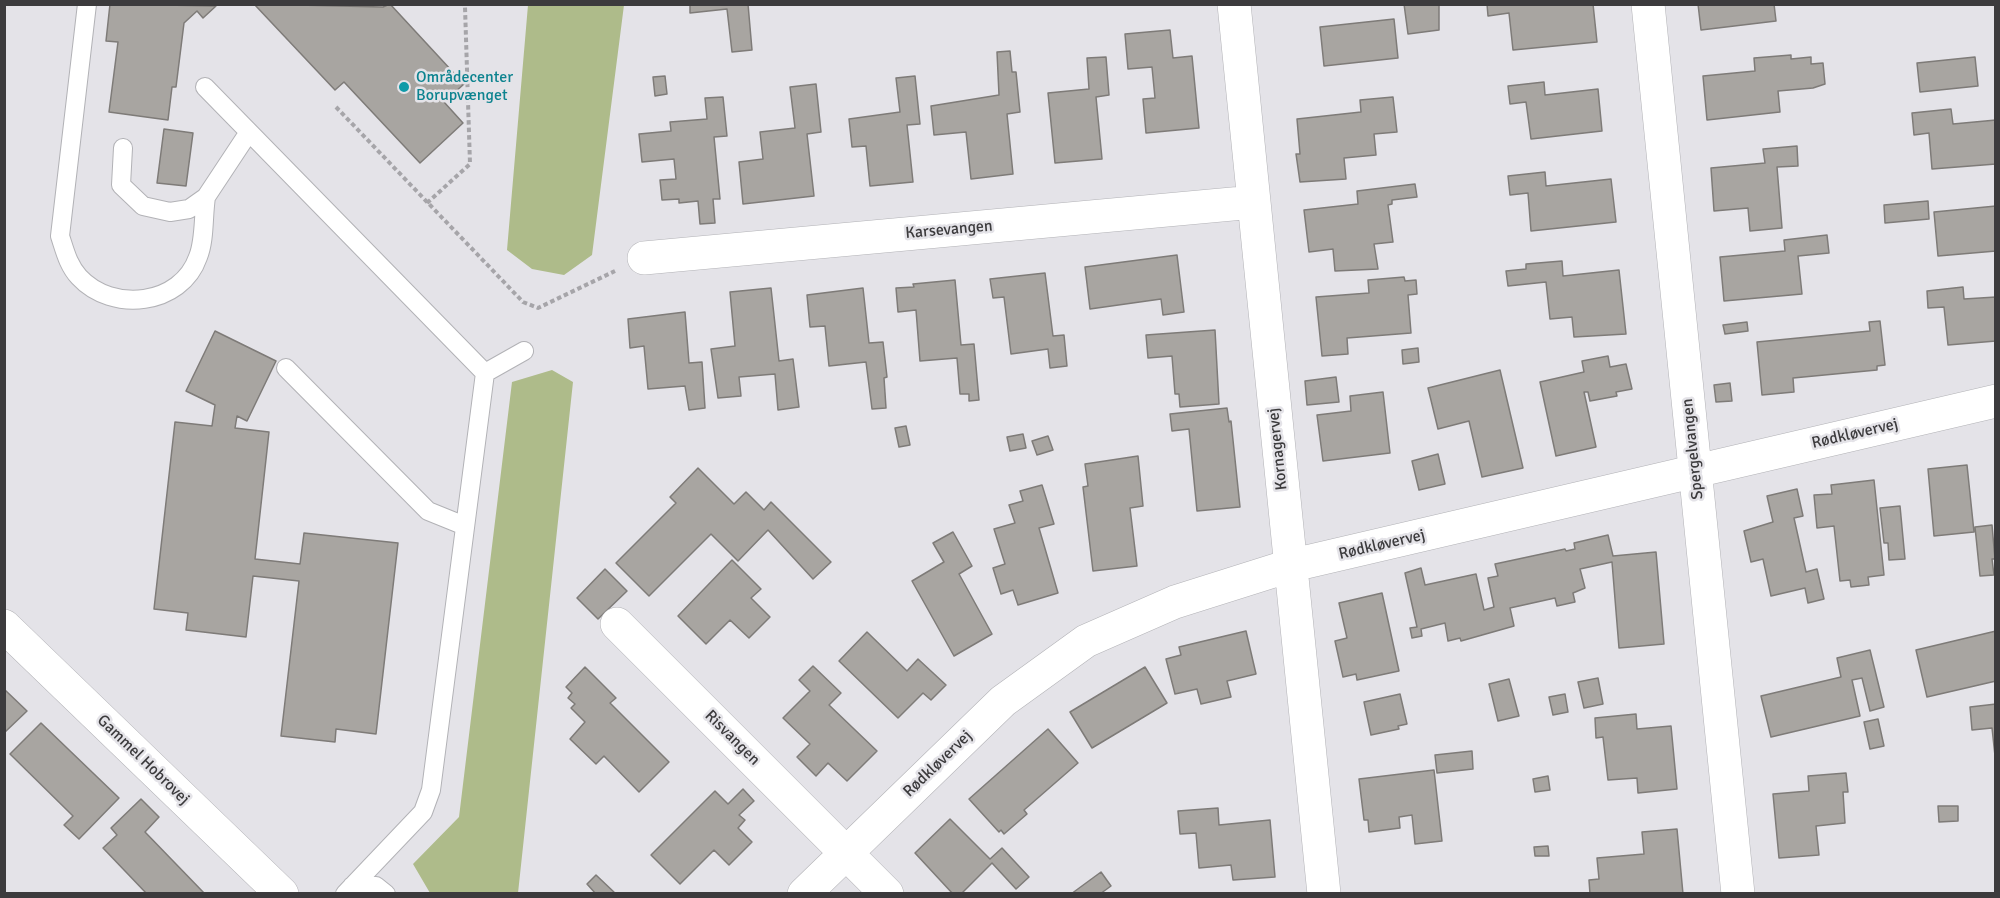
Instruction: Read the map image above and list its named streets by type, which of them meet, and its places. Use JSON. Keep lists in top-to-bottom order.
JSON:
{
  "streets": {
    "street": [
      "Karsevangen",
      "Rødkløvervej",
      "Kornagervej",
      "Spergelvangen",
      "Risvangen",
      "Gammel Hobrovej"
    ]
  },
  "crossings": [
    ["Karsevangen", "Kornagervej"],
    ["Rødkløvervej", "Kornagervej"],
    ["Rødkløvervej", "Spergelvangen"],
    ["Rødkløvervej", "Risvangen"]
  ],
  "places": ["Områdecenter Borupvænget"]
}
